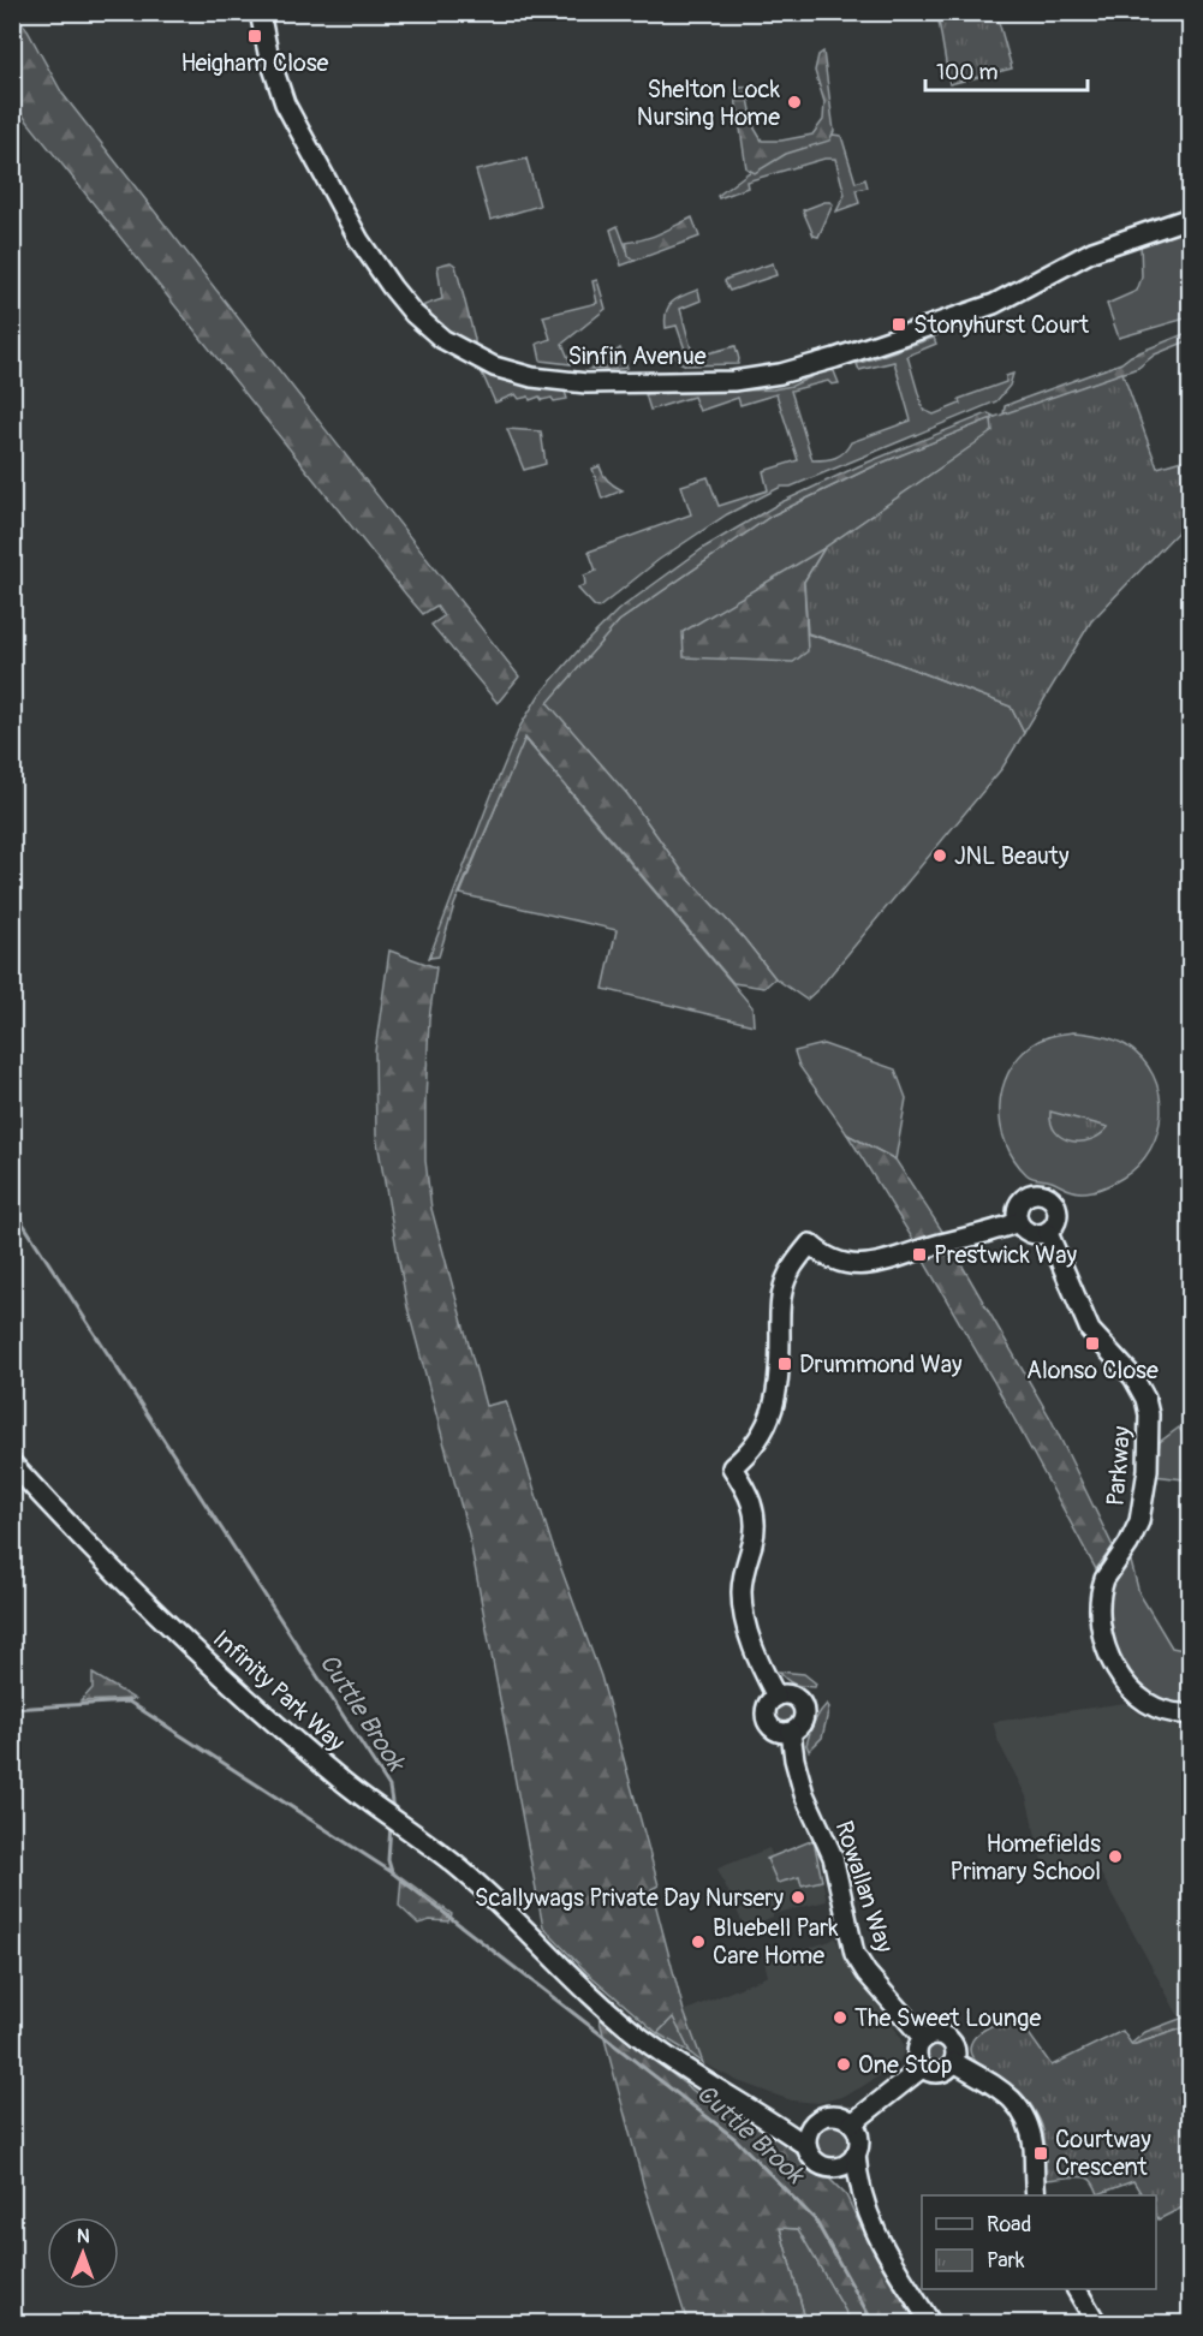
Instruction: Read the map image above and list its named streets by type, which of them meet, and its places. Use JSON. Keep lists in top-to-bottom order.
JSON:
{
  "streets": {
    "street": [
      "Sinfin Avenue",
      "Parkway",
      "Infinity Park Way",
      "Rowallan Way"
    ]
  },
  "water": ["Cuttle Brook"],
  "places": {
    "transit": [
      "Heigham Close",
      "Stonyhurst Court",
      "Prestwick Way",
      "Alonso Close",
      "Drummond Way",
      "Courtway Crescent"
    ],
    "other": [
      "Shelton Lock Nursing Home",
      "JNL Beauty",
      "Homefields Primary School",
      "Scallywags Private Day Nursery",
      "Bluebell Park Care Home",
      "The Sweet Lounge",
      "One Stop"
    ]
  },
  "legend": ["Road", "Park"],
  "scale_bar": "100 m",
  "north": "top"
}
